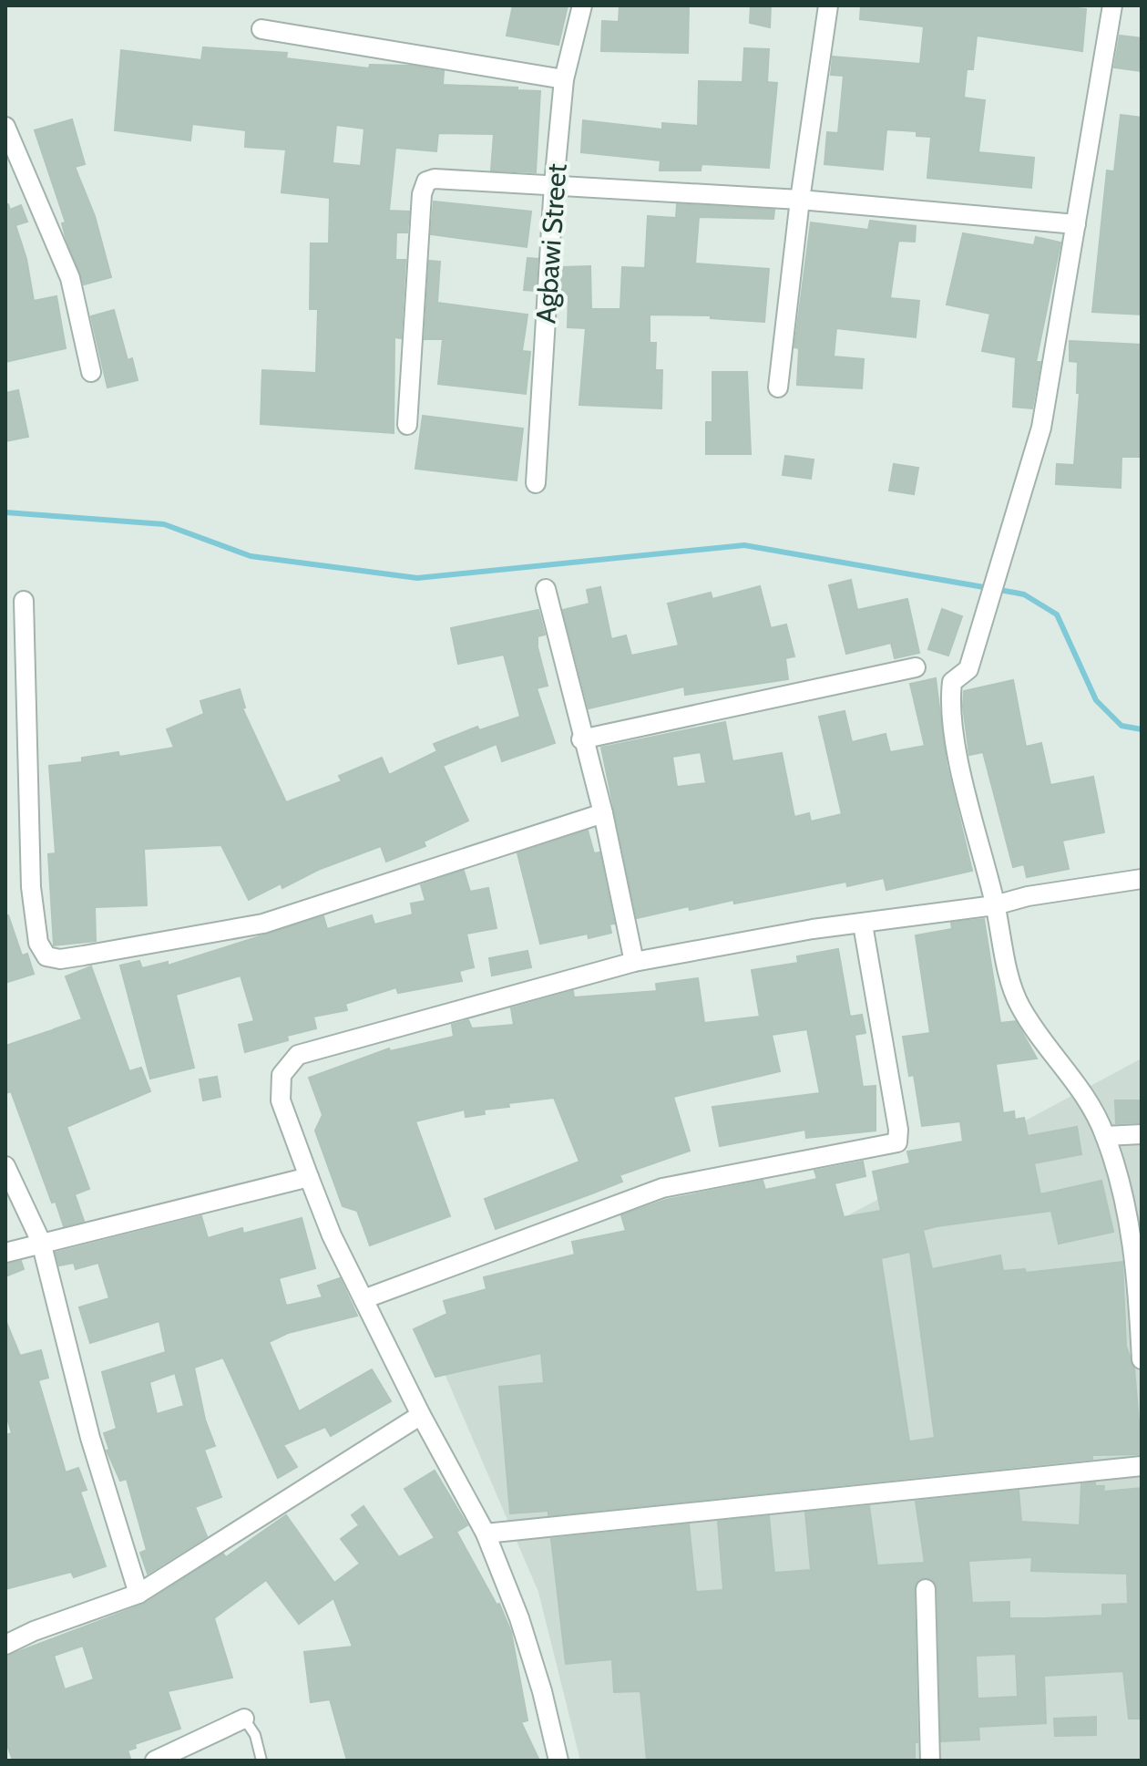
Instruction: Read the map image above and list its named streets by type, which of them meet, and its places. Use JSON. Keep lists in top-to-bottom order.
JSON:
{
  "streets": {
    "street": ["Agbawi Street"]
  }
}
